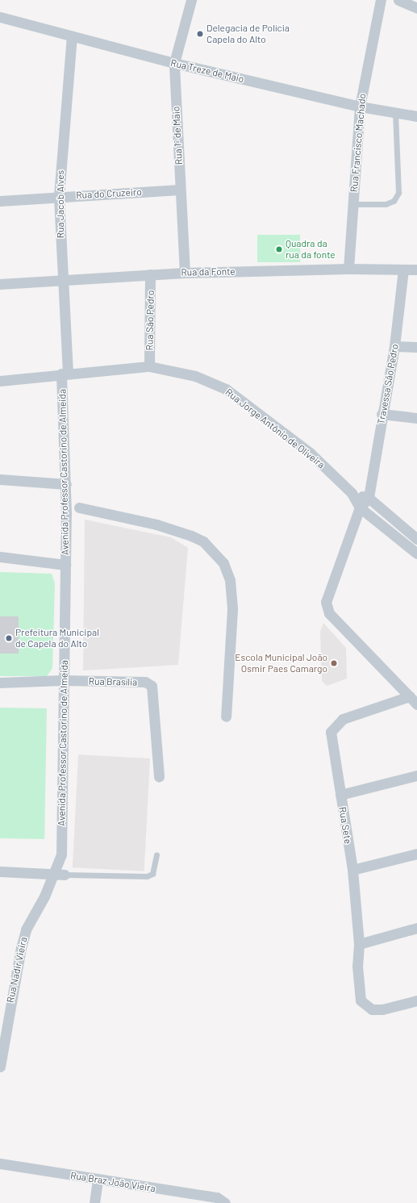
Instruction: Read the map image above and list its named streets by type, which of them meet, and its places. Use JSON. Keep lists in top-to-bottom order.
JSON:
{
  "streets": {
    "street": [
      "Rua Treze de Maio",
      "Rua 1º de Maio",
      "Rua Francisco Machado",
      "Rua do Cruzeiro",
      "Rua Jacob Alves",
      "Rua da Fonte",
      "Rua São Pedro",
      "Travessa São Pedro",
      "Rua Jorge Antônio de Oliveira",
      "Avenida Professor Castorino de Almeida",
      "Rua Brasília",
      "Rua Sete",
      "Rua Nadir Vieira",
      "Rua Braz João Vieira"
    ]
  },
  "crossings": [
    ["Rua Treze de Maio", "Rua 1º de Maio"],
    ["Rua Treze de Maio", "Rua Francisco Machado"],
    ["Rua Treze de Maio", "Rua Jacob Alves"],
    ["Rua 1º de Maio", "Rua do Cruzeiro"],
    ["Rua 1º de Maio", "Rua da Fonte"],
    ["Rua Francisco Machado", "Rua da Fonte"],
    ["Rua do Cruzeiro", "Rua Jacob Alves"],
    ["Rua Jacob Alves", "Rua da Fonte"],
    ["Rua Jacob Alves", "Rua Jorge Antônio de Oliveira"],
    ["Rua Jacob Alves", "Avenida Professor Castorino de Almeida"],
    ["Rua da Fonte", "Rua São Pedro"],
    ["Rua da Fonte", "Travessa São Pedro"],
    ["Rua São Pedro", "Rua Jorge Antônio de Oliveira"],
    ["Rua Jorge Antônio de Oliveira", "Avenida Professor Castorino de Almeida"],
    ["Avenida Professor Castorino de Almeida", "Rua Brasília"],
    ["Avenida Professor Castorino de Almeida", "Rua Nadir Vieira"]
  ],
  "places": [
    "Delegacia de Polícia Capela do Alto",
    "Quadra da rua da fonte",
    "Prefeitura Municipal de Capela do Alto",
    "Escola Municipal João Osmir Paes Camargo"
  ]
}
